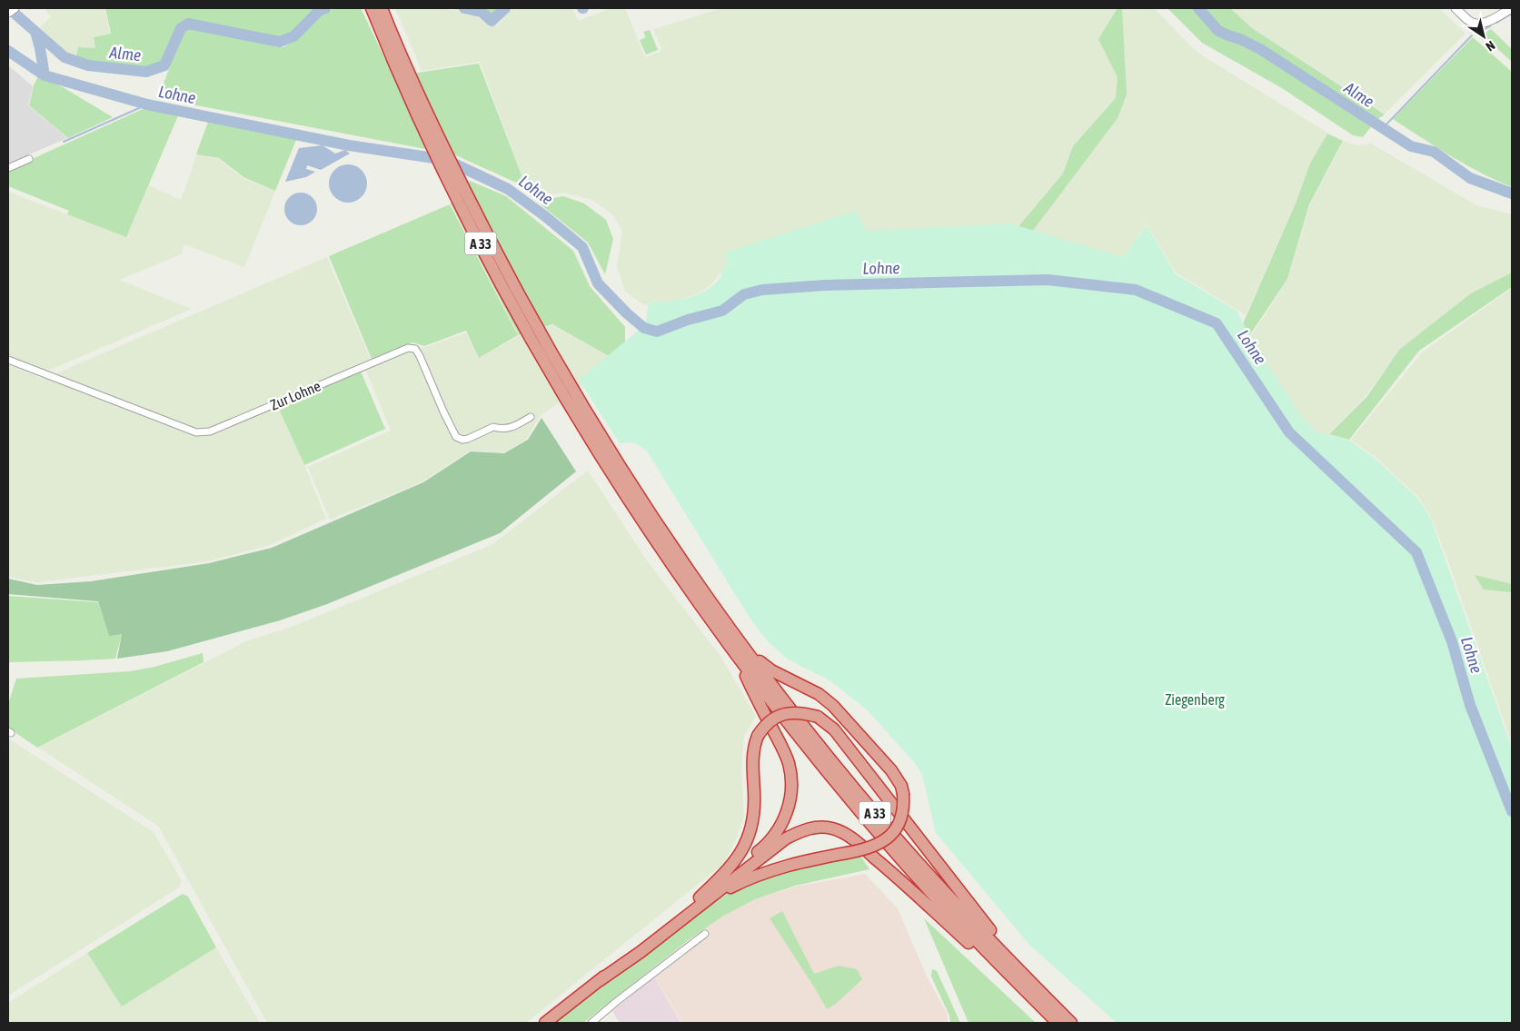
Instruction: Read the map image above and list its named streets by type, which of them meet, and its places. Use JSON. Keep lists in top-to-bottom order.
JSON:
{
  "streets": {
    "highway": ["A 33"],
    "street": ["Zur Lohne"]
  },
  "water": ["Alme", "Lohne"],
  "parks": ["Ziegenberg"],
  "north": "bottom right"
}
